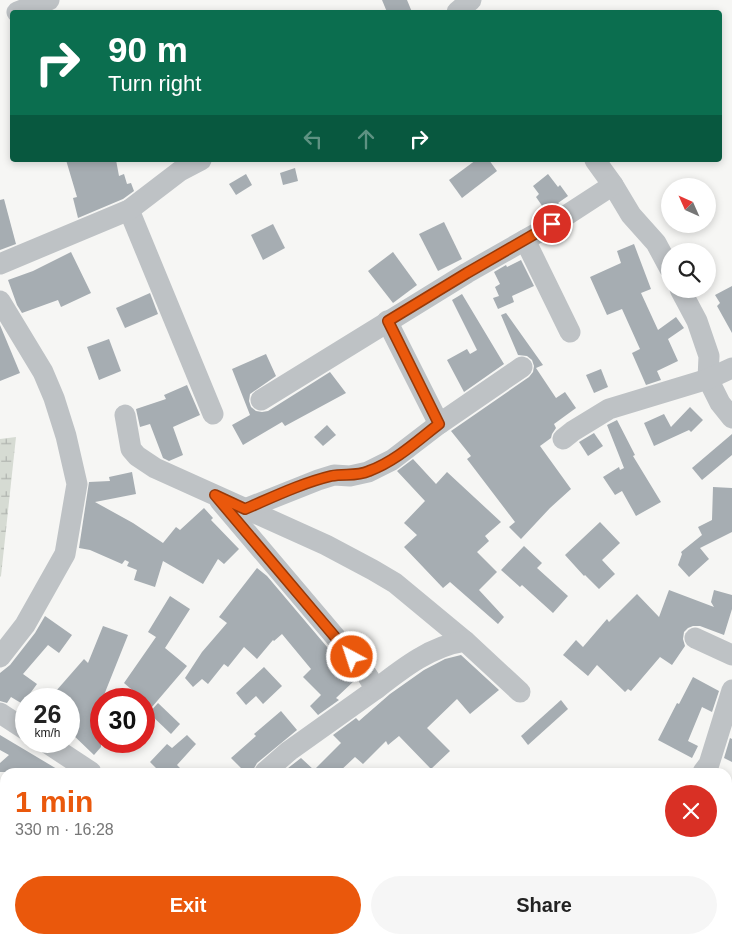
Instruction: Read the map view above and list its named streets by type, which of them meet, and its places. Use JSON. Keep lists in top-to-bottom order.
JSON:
{
  "north": "top left",
  "page": {
    "turn": ["90 m", "Turn right"],
    "speed": "26 km/h",
    "limit": "30",
    "heading": ["1 min", "330 m · 16:28"],
    "buttons": ["Exit", "Share"]
  }
}
